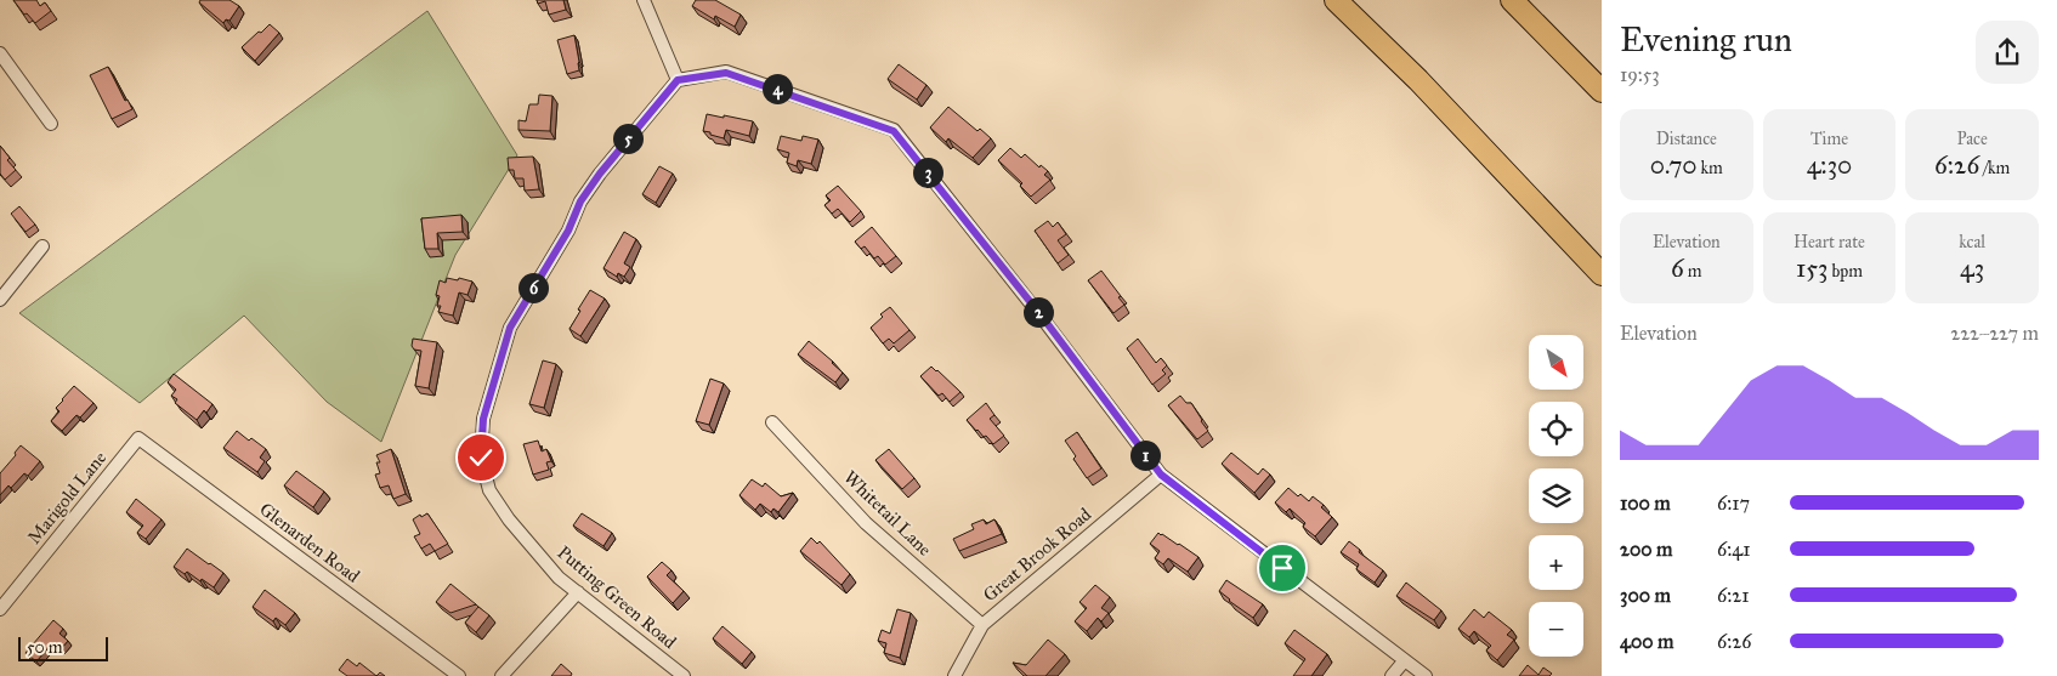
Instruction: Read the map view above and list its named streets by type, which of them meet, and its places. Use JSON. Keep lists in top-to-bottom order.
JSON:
{
  "streets": {
    "street": [
      "Marigold Lane",
      "Whitetail Lane",
      "Glenarden Road",
      "Great Brook Road",
      "Putting Green Road"
    ]
  },
  "crossings": [
    ["Marigold Lane", "Glenarden Road"],
    ["Whitetail Lane", "Great Brook Road"]
  ],
  "scale_bar": "50 m",
  "north": "bottom right",
  "page": {
    "heading": ["Evening run", "19:53"],
    "pins": [
      "4",
      "5",
      "3",
      "6",
      "2",
      "1"
    ],
    "stats": [
      ["Distance", "0.70 km"],
      ["Time", "4:30"],
      ["Pace", "6:26 /km"],
      ["Elevation", "6 m"],
      ["Heart rate", "153 bpm"],
      ["kcal", "43"]
    ],
    "chart": ["Elevation", "222–227 m"],
    "map_buttons": ["+", "−"],
    "list": [
      {
        "name": "100 m",
        "note": "6:17"
      },
      {
        "name": "200 m",
        "note": "6:41"
      },
      {
        "name": "300 m",
        "note": "6:21"
      },
      {
        "name": "400 m",
        "note": "6:26"
      }
    ],
    "scale": "50 m"
  }
}
